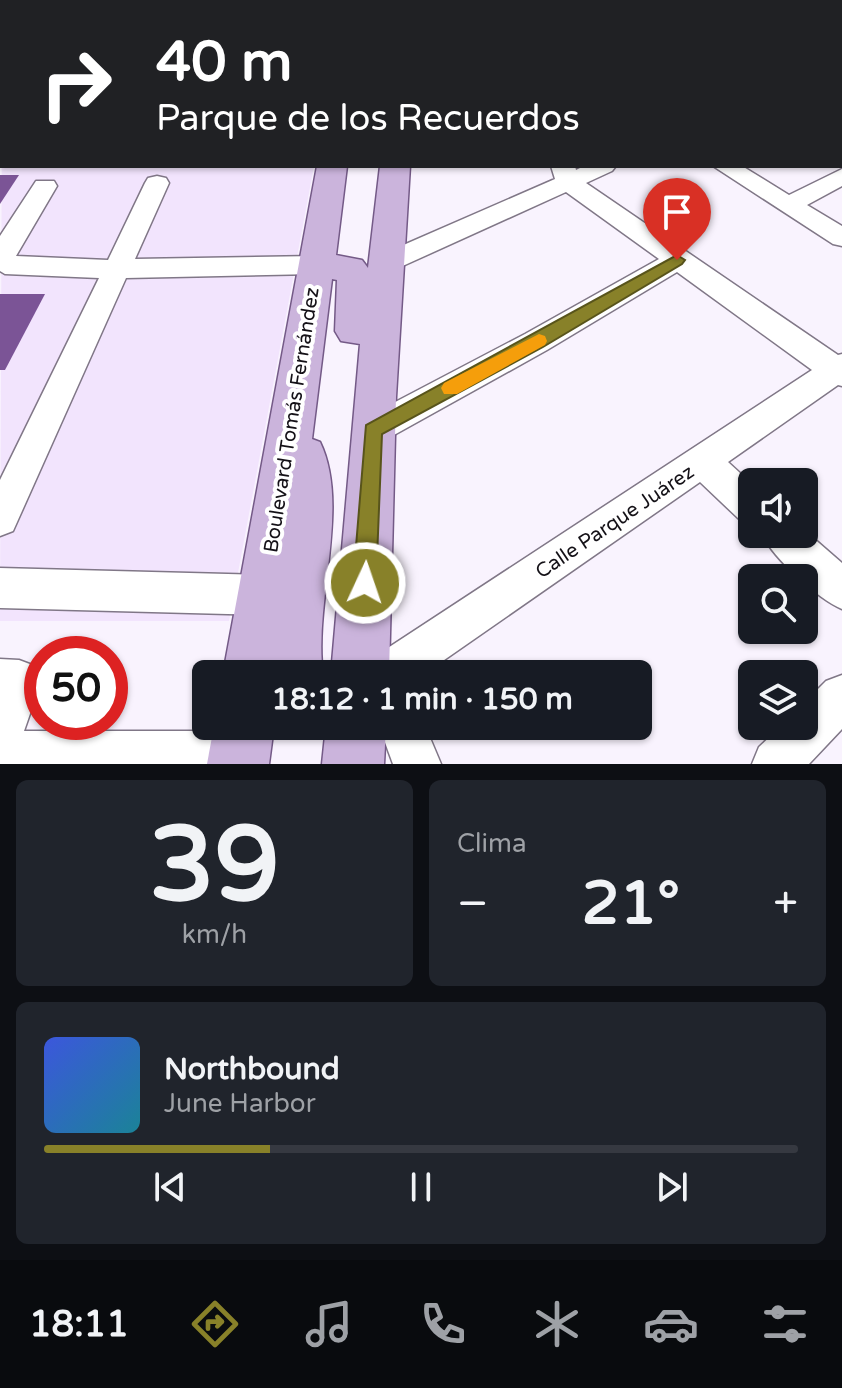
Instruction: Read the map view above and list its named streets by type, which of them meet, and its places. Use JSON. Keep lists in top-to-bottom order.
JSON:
{
  "streets": {
    "main road": ["Boulevard Tomás Fernández"],
    "street": ["Calle Parque Juárez"]
  },
  "page": {
    "turn": ["40 m", "Parque de los Recuerdos"],
    "limit": "50",
    "trip": "18:12 · 1 min · 150 m",
    "tile": [
      ["39", "km/h"],
      "Clima"
    ],
    "heat": ["−", "21°", "+"],
    "song": ["Northbound", "June Harbor"],
    "tabs": "18:11"
  }
}
